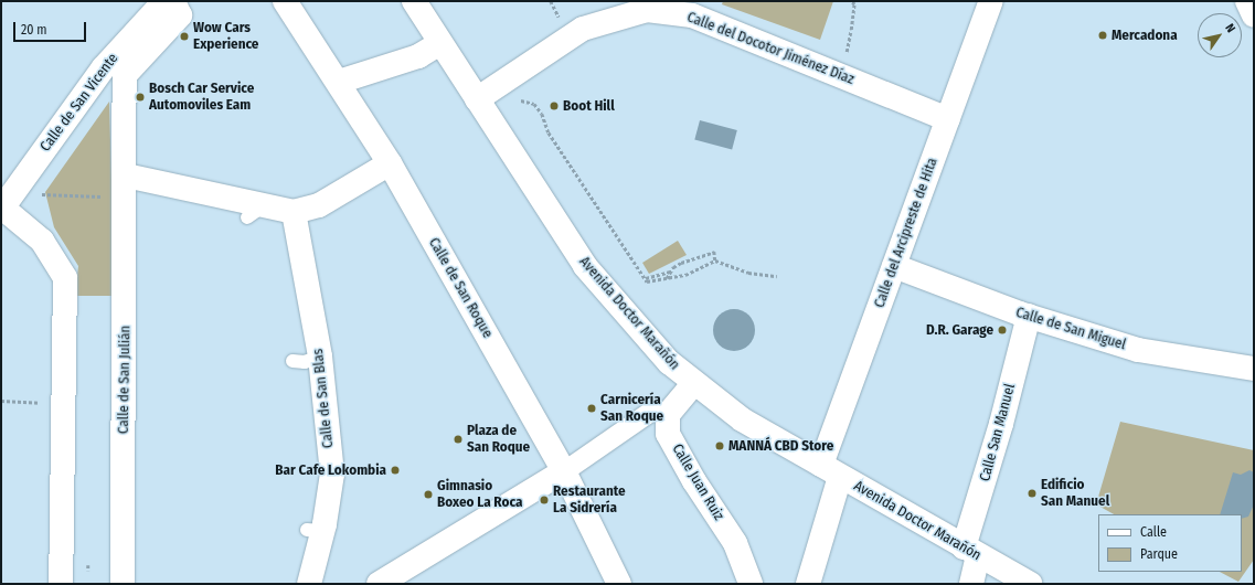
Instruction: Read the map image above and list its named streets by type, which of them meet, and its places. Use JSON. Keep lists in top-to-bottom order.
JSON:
{
  "streets": {
    "street": [
      "Calle del Docotor Jiménez Díaz",
      "Calle de San Vicente",
      "Calle del Arcipreste de Hita",
      "Calle de San Roque",
      "Avenida Doctor Marañón",
      "Calle de San Miguel",
      "Calle de San Julián",
      "Calle de San Blas",
      "Calle San Manuel",
      "Calle Juan Ruiz"
    ]
  },
  "crossings": [
    ["Calle del Docotor Jiménez Díaz", "Calle del Arcipreste de Hita"],
    ["Calle del Docotor Jiménez Díaz", "Avenida Doctor Marañón"],
    ["Calle del Arcipreste de Hita", "Avenida Doctor Marañón"],
    ["Calle del Arcipreste de Hita", "Calle de San Miguel"],
    ["Avenida Doctor Marañón", "Calle San Manuel"],
    ["Avenida Doctor Marañón", "Calle Juan Ruiz"],
    ["Calle de San Miguel", "Calle San Manuel"]
  ],
  "places": [
    "Mercadona",
    "Wow Cars Experience",
    "Bosch Car Service Automoviles Eam",
    "Boot Hill",
    "D.R. Garage",
    "Carnicería San Roque",
    "Plaza de San Roque",
    "MANNÁ CBD Store",
    "Bar Cafe Lokombia",
    "Edificio San Manuel",
    "Gimnasio Boxeo La Roca",
    "Restaurante La Sidrería"
  ],
  "legend": ["Calle", "Parque"],
  "scale_bar": "20 m",
  "north": "top right"
}
